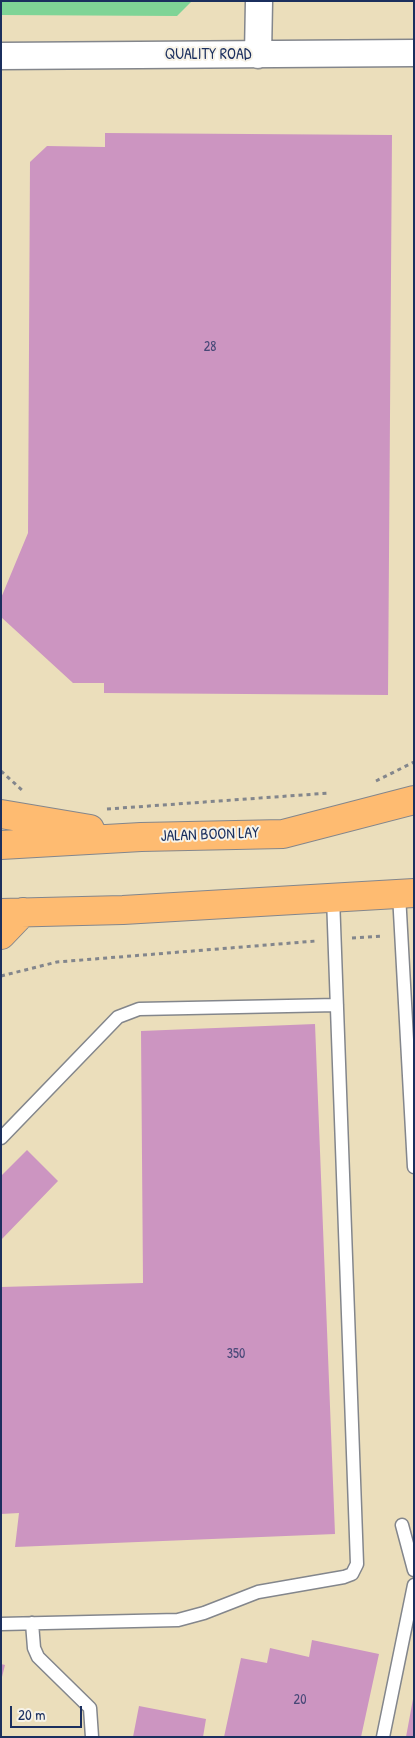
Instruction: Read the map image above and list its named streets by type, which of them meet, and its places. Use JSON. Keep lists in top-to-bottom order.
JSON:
{
  "streets": {
    "main road": ["JALAN BOON LAY"],
    "street": ["QUALITY ROAD"]
  },
  "house_numbers": ["28", "350", "20"],
  "scale_bar": "20 m"
}
